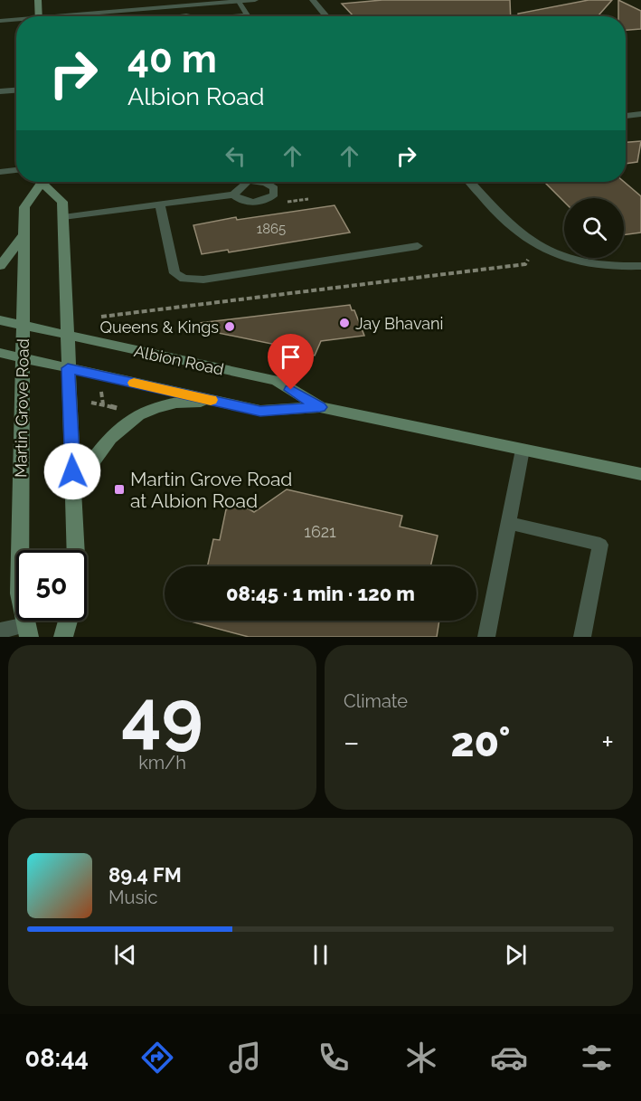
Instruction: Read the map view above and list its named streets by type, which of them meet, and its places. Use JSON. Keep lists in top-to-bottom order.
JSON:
{
  "streets": {
    "main road": ["Albion Road", "Martin Grove Road"]
  },
  "crossings": [
    ["Albion Road", "Martin Grove Road"]
  ],
  "places": {
    "other": ["Jay Bhavani", "Queens & Kings"],
    "transit": ["Martin Grove Road at Albion Road"]
  },
  "house_numbers": ["1865", "1621"],
  "page": {
    "turn": ["40 m", "Albion Road"],
    "limit": "50",
    "trip": "08:45 · 1 min · 120 m",
    "tile": [
      ["49", "km/h"],
      "Climate"
    ],
    "heat": ["−", "20°", "+"],
    "song": ["89.4 FM", "Music"],
    "tabs": "08:44"
  }
}
